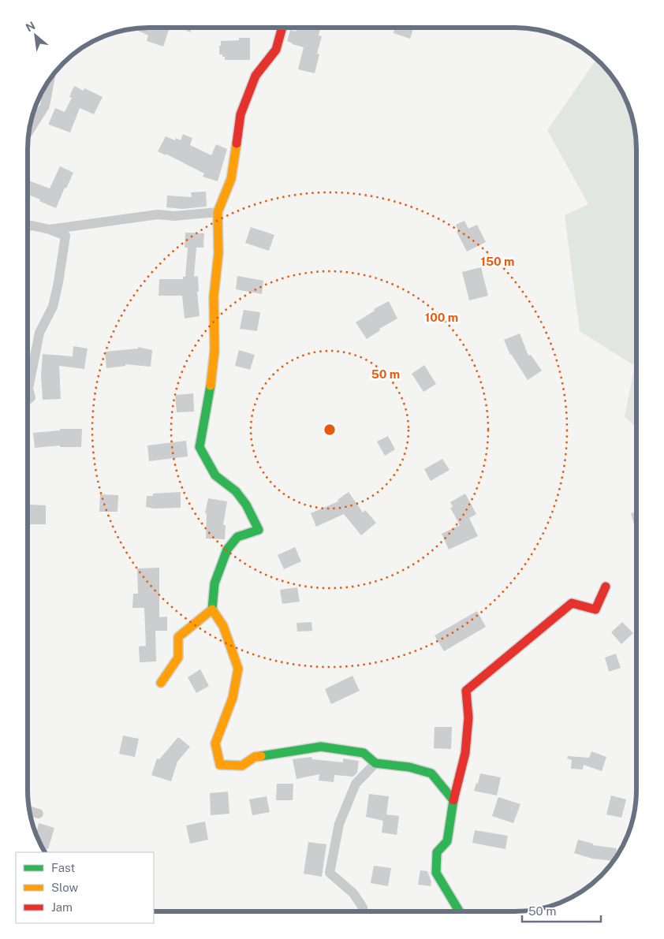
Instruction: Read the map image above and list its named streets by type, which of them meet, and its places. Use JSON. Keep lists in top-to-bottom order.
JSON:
{
  "legend": ["Fast", "Slow", "Jam"],
  "scale_bar": "50 m",
  "north": "top left",
  "rings": ["150 m", "100 m", "50 m"]
}
